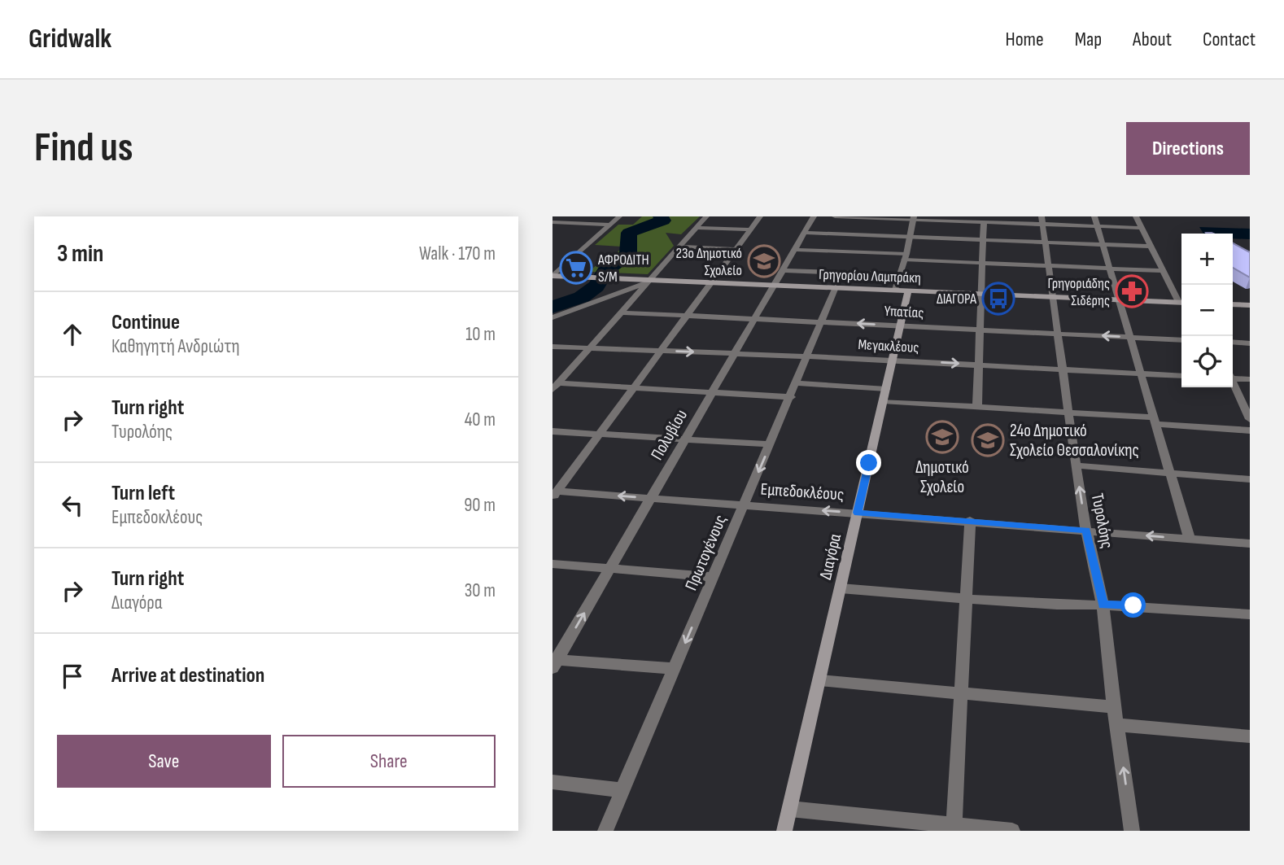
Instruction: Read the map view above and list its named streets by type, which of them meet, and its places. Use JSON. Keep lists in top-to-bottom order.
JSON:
{
  "streets": {
    "main road": ["Γρηγορίου Λαμπράκη", "Διαγόρα"],
    "street": [
      "Υπατίας",
      "Μεγακλέους",
      "Πολυβίου",
      "Εμπεδοκλέους",
      "Τυρολόης",
      "Πρωτογένους"
    ]
  },
  "crossings": [
    ["Γρηγορίου Λαμπράκη", "Πολυβίου"],
    ["Γρηγορίου Λαμπράκη", "Τυρολόης"],
    ["Γρηγορίου Λαμπράκη", "Πρωτογένους"],
    ["Γρηγορίου Λαμπράκη", "Διαγόρα"],
    ["Υπατίας", "Πολυβίου"],
    ["Υπατίας", "Τυρολόης"],
    ["Υπατίας", "Πρωτογένους"],
    ["Υπατίας", "Διαγόρα"],
    ["Μεγακλέους", "Πολυβίου"],
    ["Μεγακλέους", "Τυρολόης"],
    ["Μεγακλέους", "Πρωτογένους"],
    ["Μεγακλέους", "Διαγόρα"],
    ["Πολυβίου", "Εμπεδοκλέους"],
    ["Εμπεδοκλέους", "Τυρολόης"],
    ["Εμπεδοκλέους", "Πρωτογένους"],
    ["Εμπεδοκλέους", "Διαγόρα"]
  ],
  "places": {
    "school or university": ["23ο Δημοτικό Σχολείο", "Δημοτικό Σχολείο", "24ο Δημοτικό Σχολείο Θεσσαλονίκης"],
    "supermarket": ["ΑΦΡΟΔΙΤΗ S/M"],
    "pharmacy": ["Γρηγοριάδης Σιδέρης"],
    "bus stop": ["ΔΙΑΓΟΡΑ"]
  },
  "page": {
    "header": "Gridwalk",
    "nav": [
      "Home",
      "Map",
      "About",
      "Contact"
    ],
    "buttons": [
      "Directions",
      ["Save", "Share"]
    ],
    "title": "Find us",
    "heading": ["3 min", "Walk · 170 m"],
    "map_buttons": ["+", "−"],
    "list": [
      ["Continue", "Καθηγητή Ανδριώτη", "10 m"],
      ["Turn right", "Τυρολόης", "40 m"],
      ["Turn left", "Εμπεδοκλέους", "90 m"],
      ["Turn right", "Διαγόρα", "30 m"],
      "Arrive at destination"
    ]
  }
}
